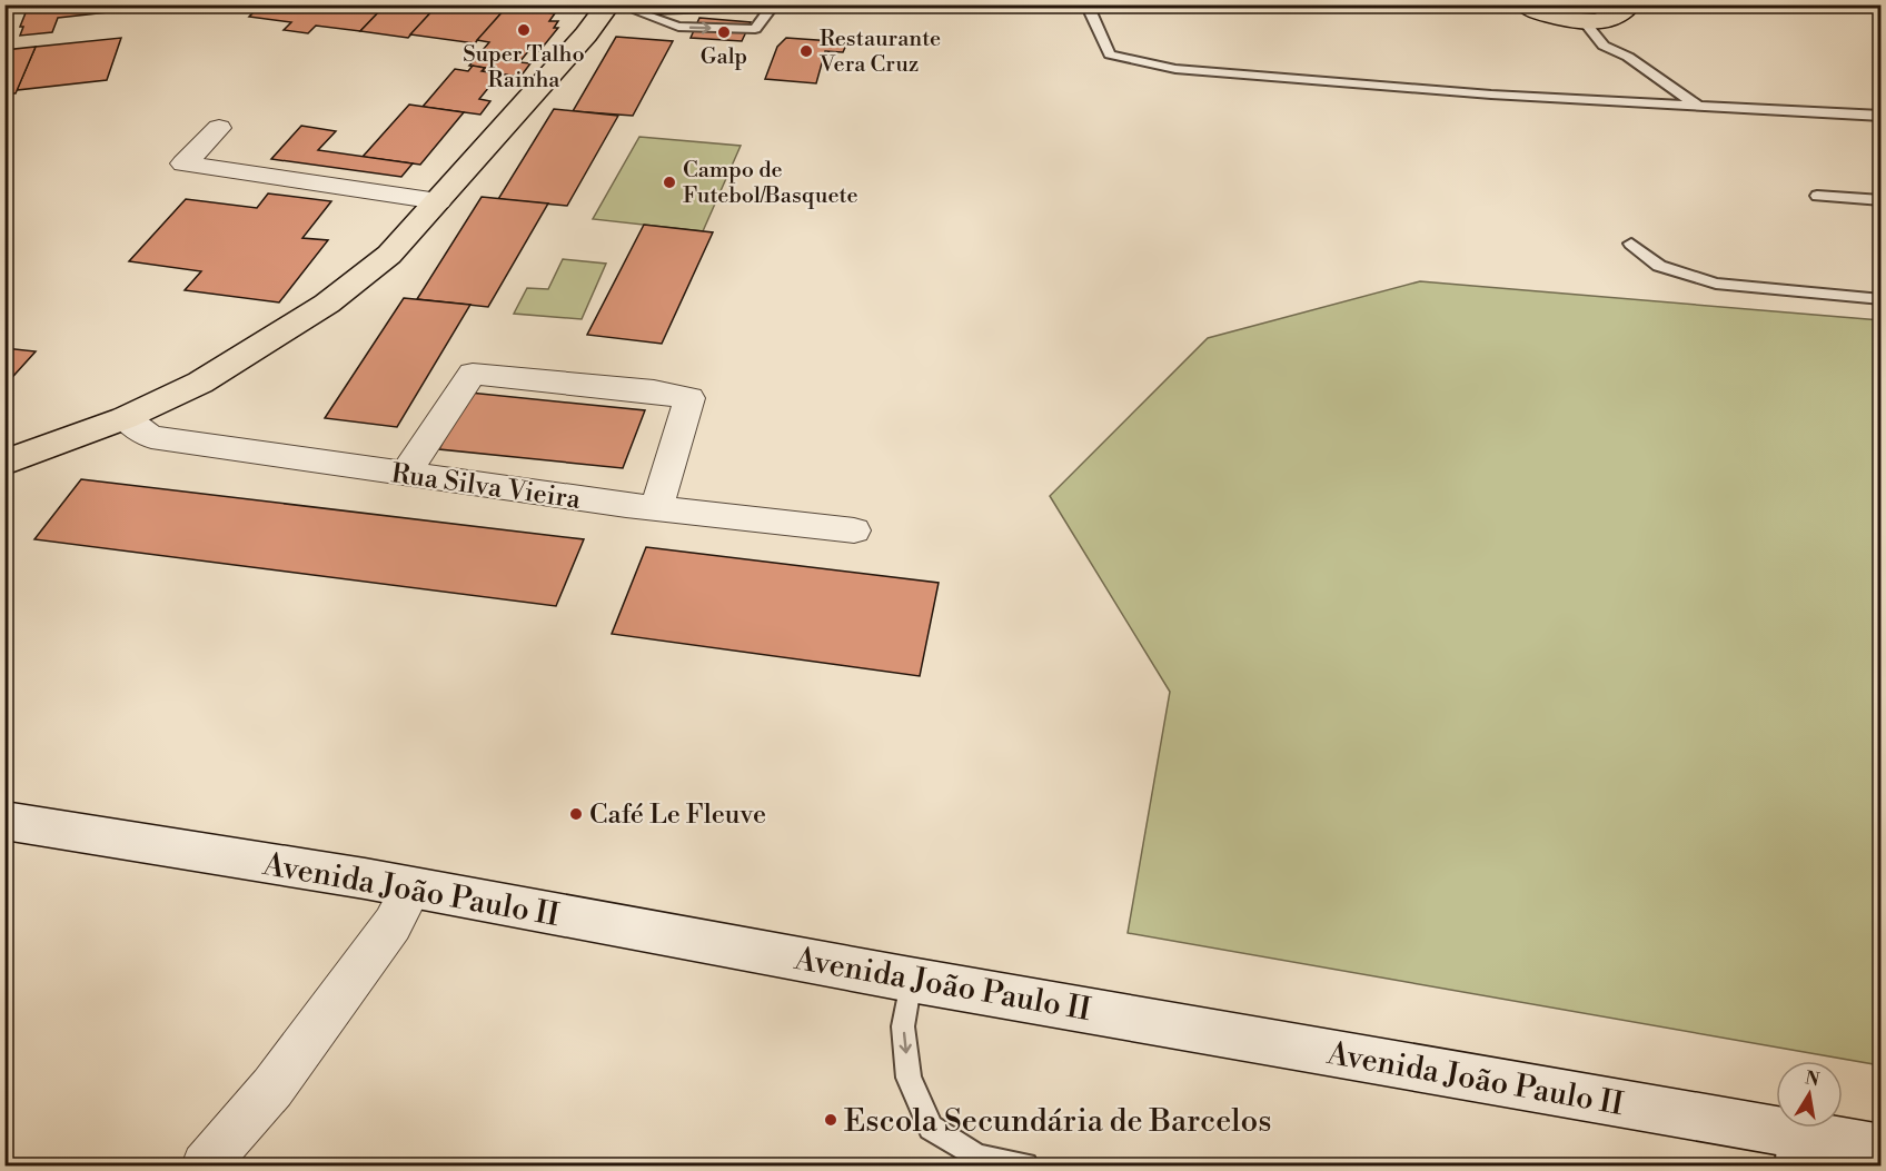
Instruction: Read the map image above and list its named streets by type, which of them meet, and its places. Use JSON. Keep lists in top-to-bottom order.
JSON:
{
  "streets": {
    "street": ["Rua Silva Vieira", "Avenida João Paulo II"]
  },
  "places": [
    "Super Talho Rainha",
    "Galp",
    "Restaurante Vera Cruz",
    "Campo de Futebol/Basquete",
    "Café Le Fleuve",
    "Escola Secundária de Barcelos"
  ],
  "north": "top"
}
